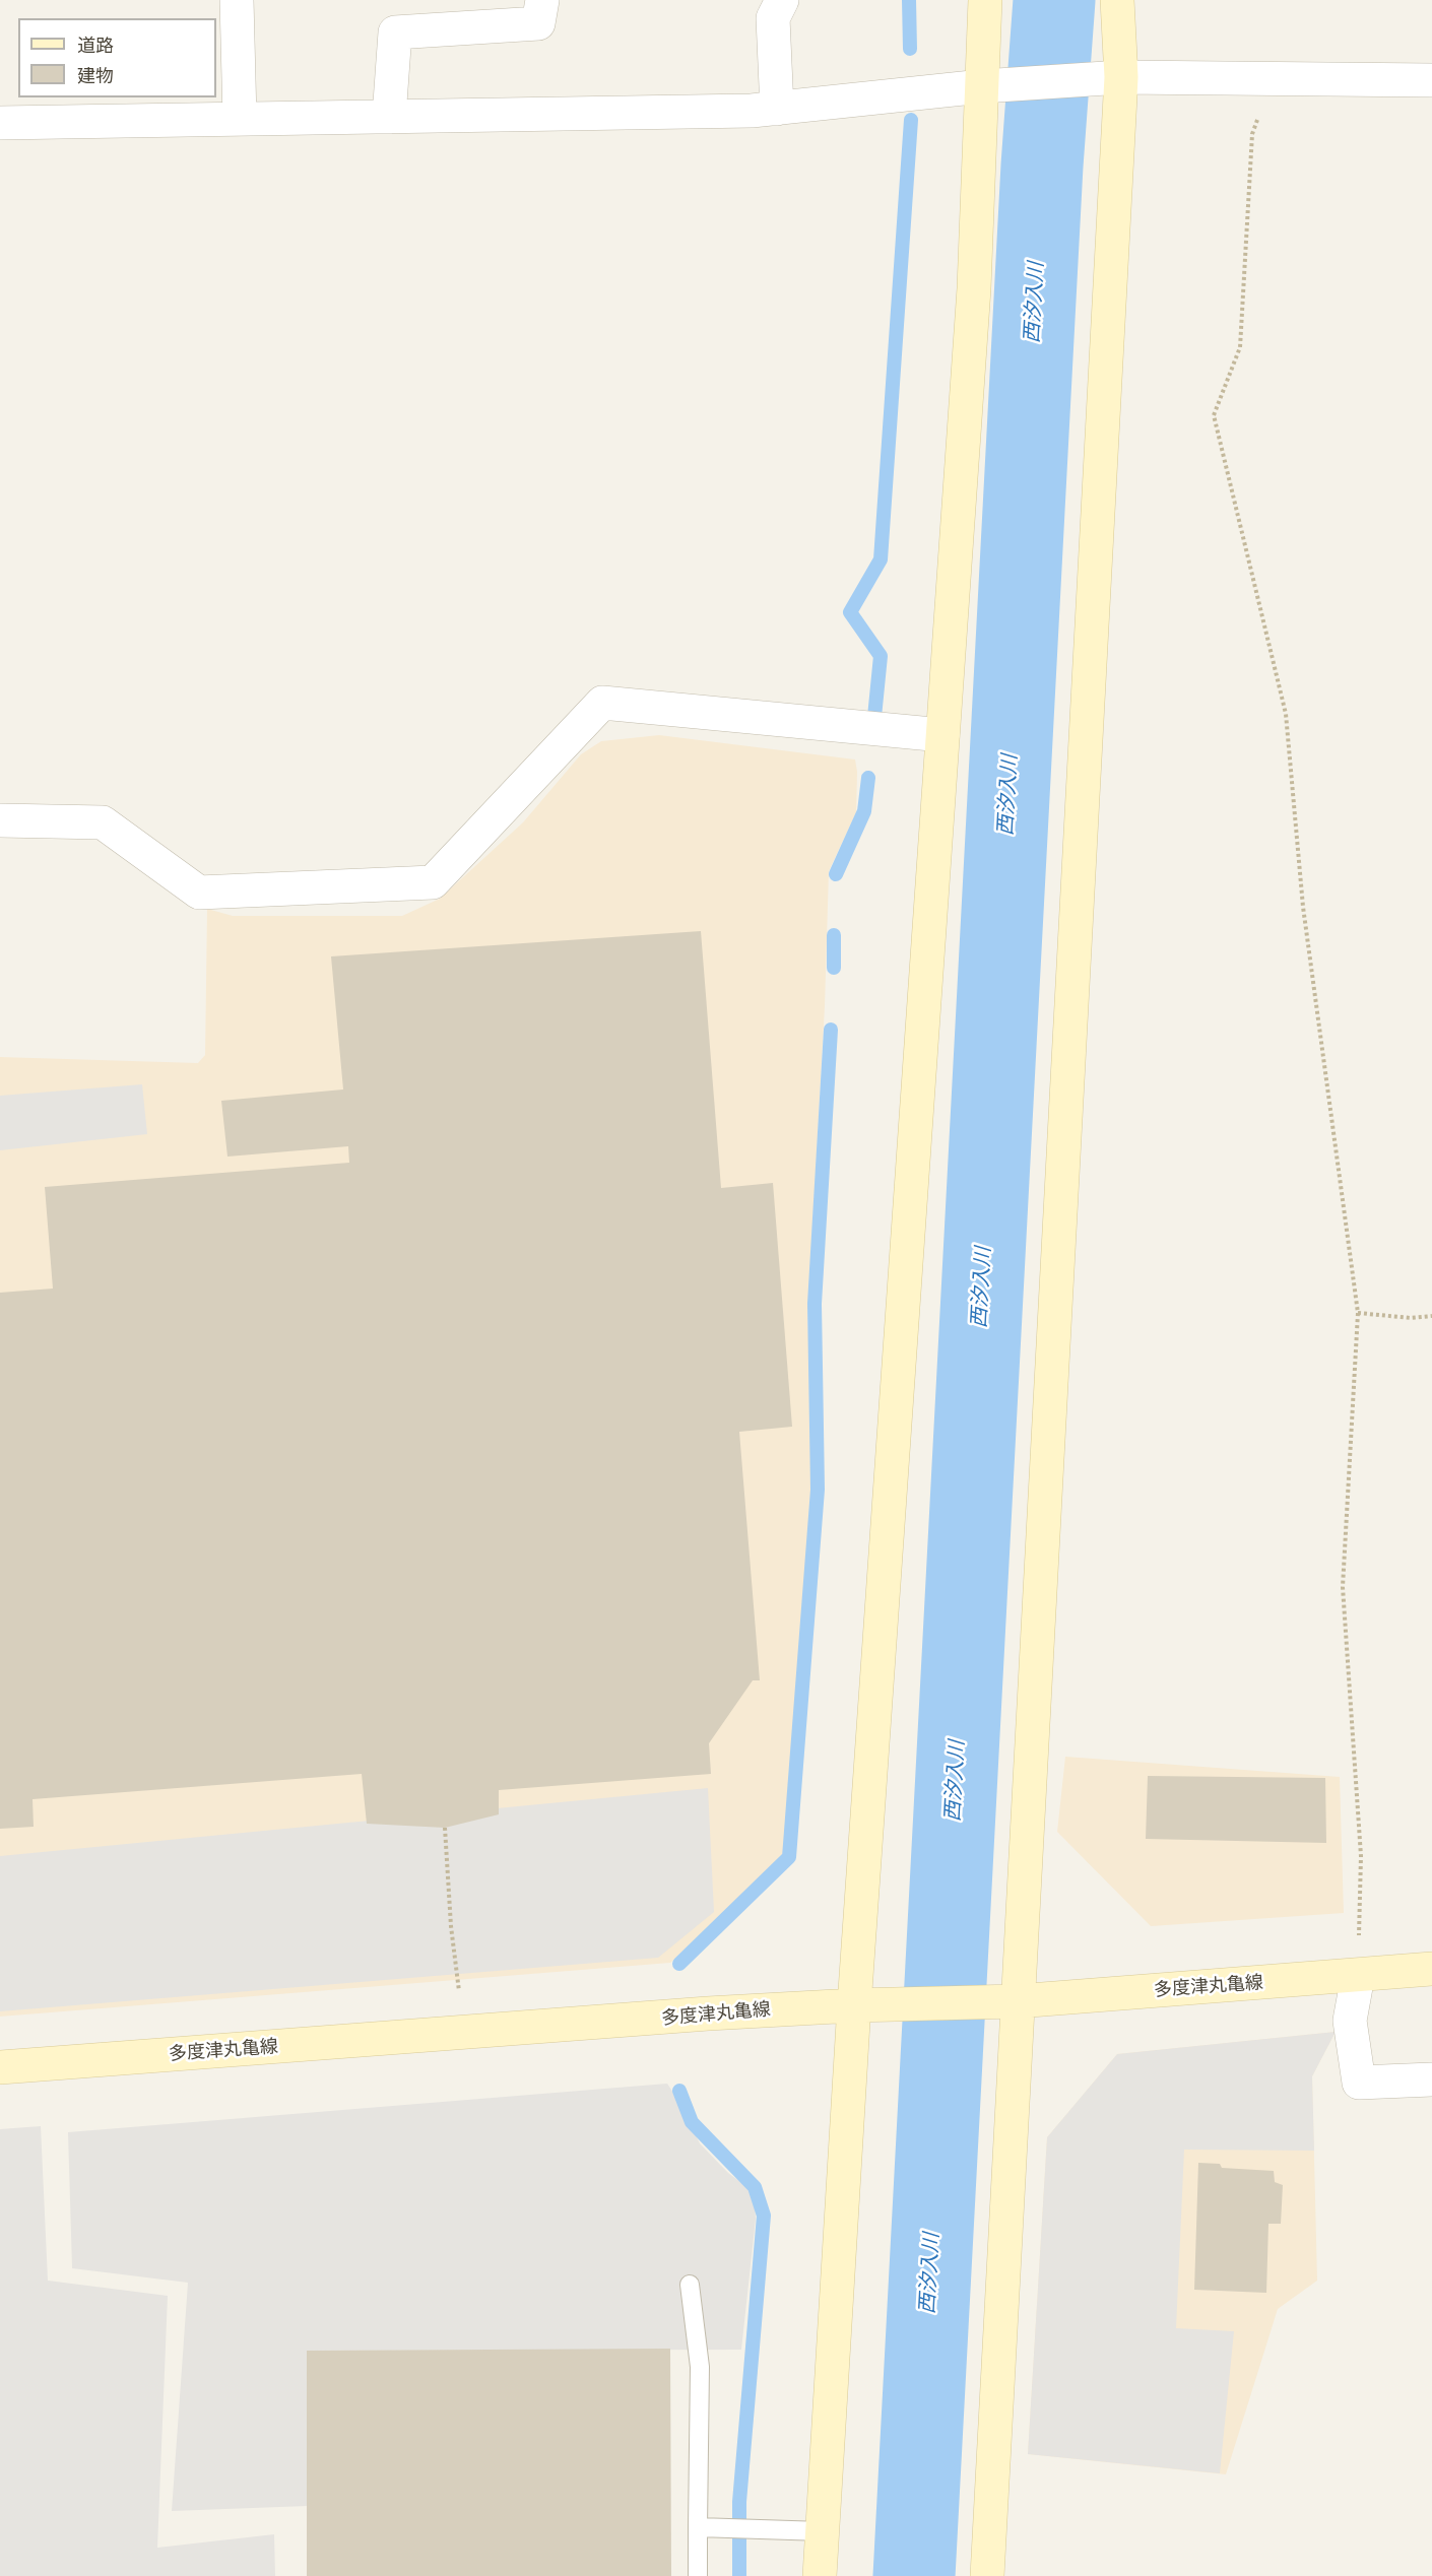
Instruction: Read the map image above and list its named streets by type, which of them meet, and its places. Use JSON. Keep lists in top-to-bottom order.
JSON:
{
  "streets": {
    "street": ["多度津丸亀線"]
  },
  "water": ["西汐入川"],
  "legend": ["道路", "建物"]
}
